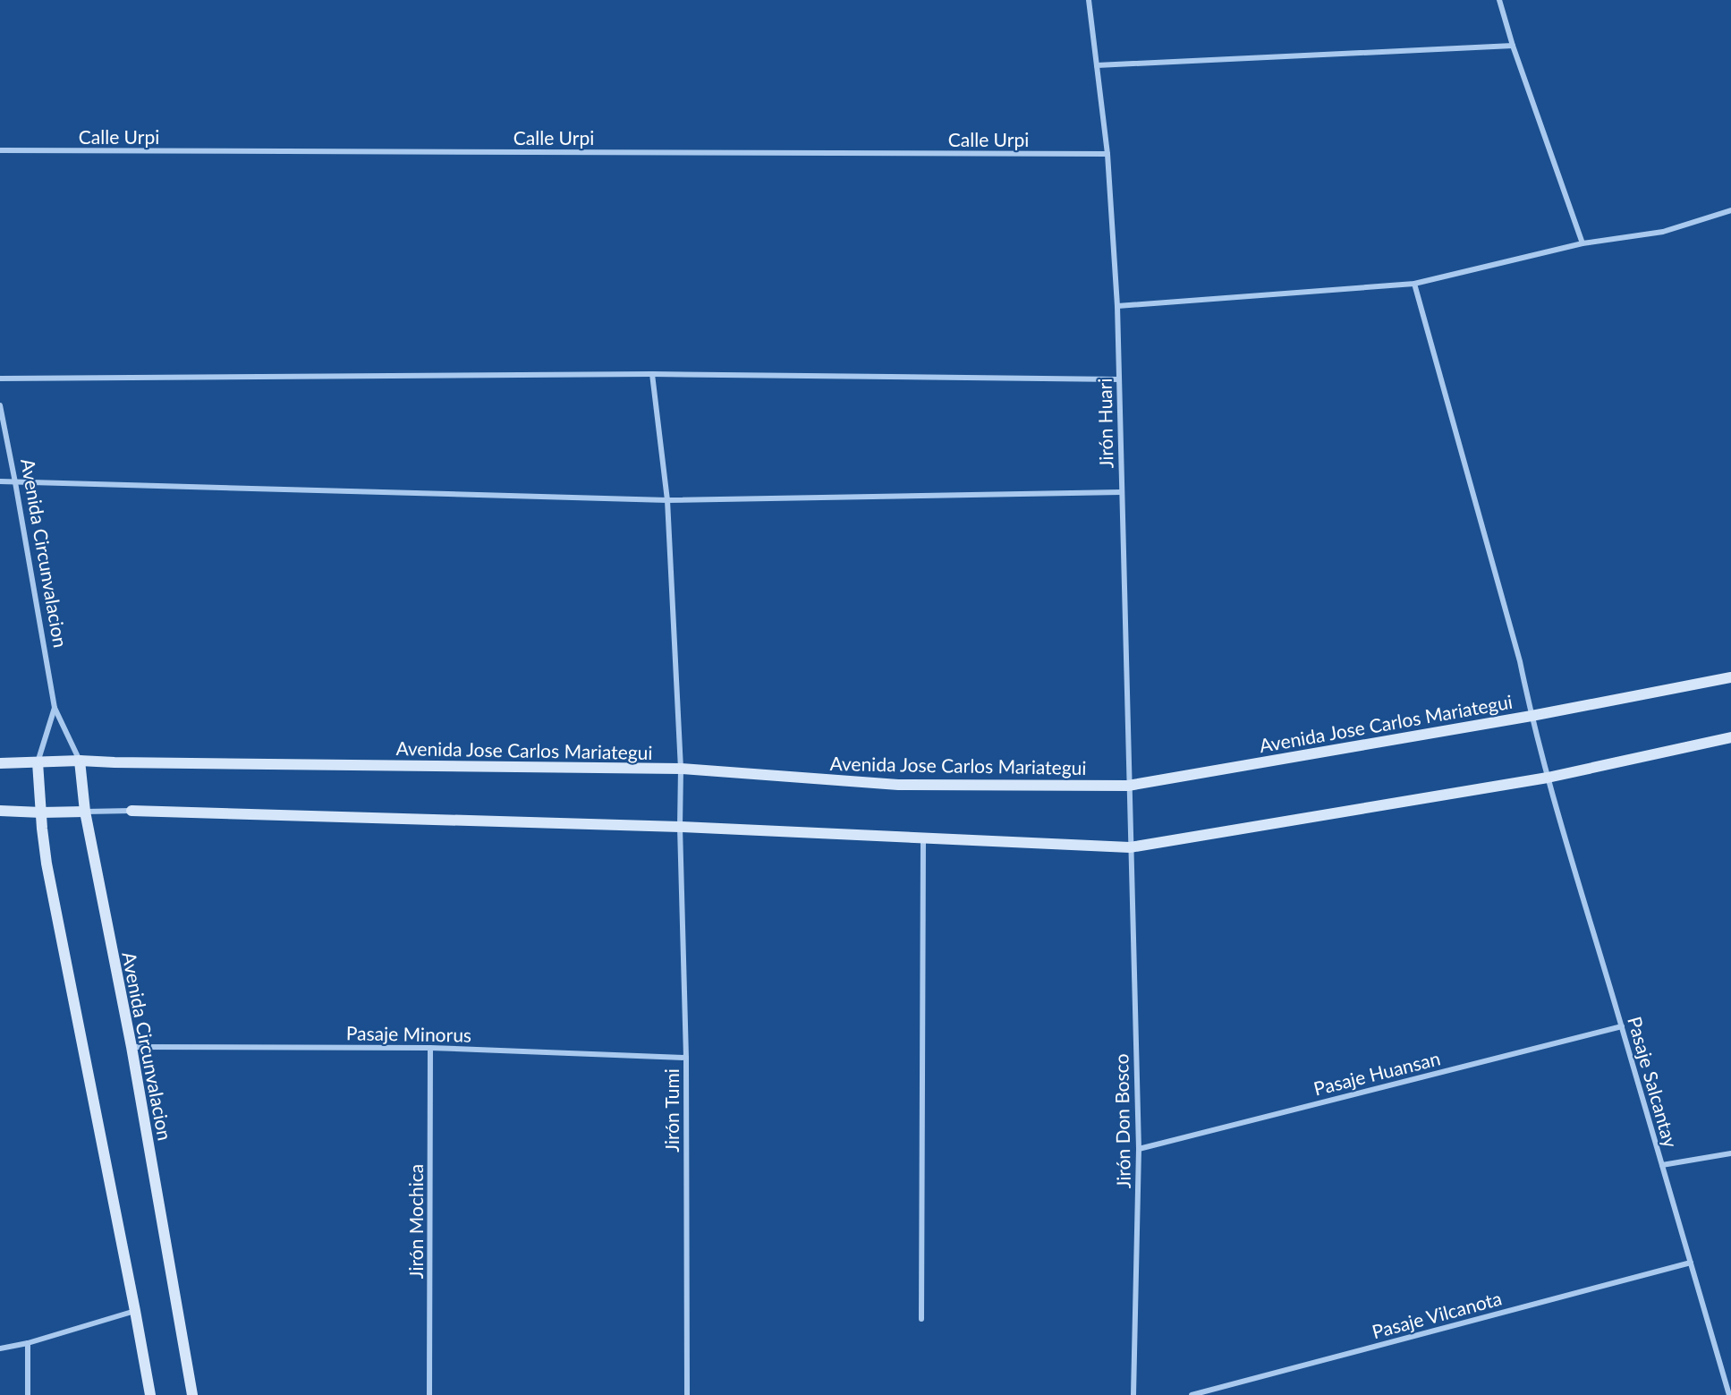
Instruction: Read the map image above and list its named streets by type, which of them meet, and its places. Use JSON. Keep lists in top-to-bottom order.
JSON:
{
  "streets": {
    "main road": ["Avenida Circunvalacion", "Avenida Jose Carlos Mariategui"],
    "street": [
      "Calle Urpi",
      "Jirón Huari",
      "Pasaje Minorus",
      "Pasaje Huansan",
      "Pasaje Salcantay",
      "Jirón Tumi",
      "Jirón Don Bosco",
      "Jirón Mochica",
      "Pasaje Vilcanota"
    ]
  },
  "crossings": [
    ["Calle Urpi", "Jirón Huari"],
    ["Jirón Huari", "Avenida Jose Carlos Mariategui"],
    ["Jirón Huari", "Jirón Don Bosco"],
    ["Avenida Circunvalacion", "Avenida Jose Carlos Mariategui"],
    ["Avenida Circunvalacion", "Pasaje Minorus"],
    ["Avenida Jose Carlos Mariategui", "Pasaje Salcantay"],
    ["Avenida Jose Carlos Mariategui", "Jirón Tumi"],
    ["Pasaje Minorus", "Jirón Tumi"],
    ["Pasaje Minorus", "Jirón Mochica"],
    ["Pasaje Huansan", "Pasaje Salcantay"],
    ["Pasaje Huansan", "Jirón Don Bosco"],
    ["Pasaje Salcantay", "Pasaje Vilcanota"]
  ]
}
